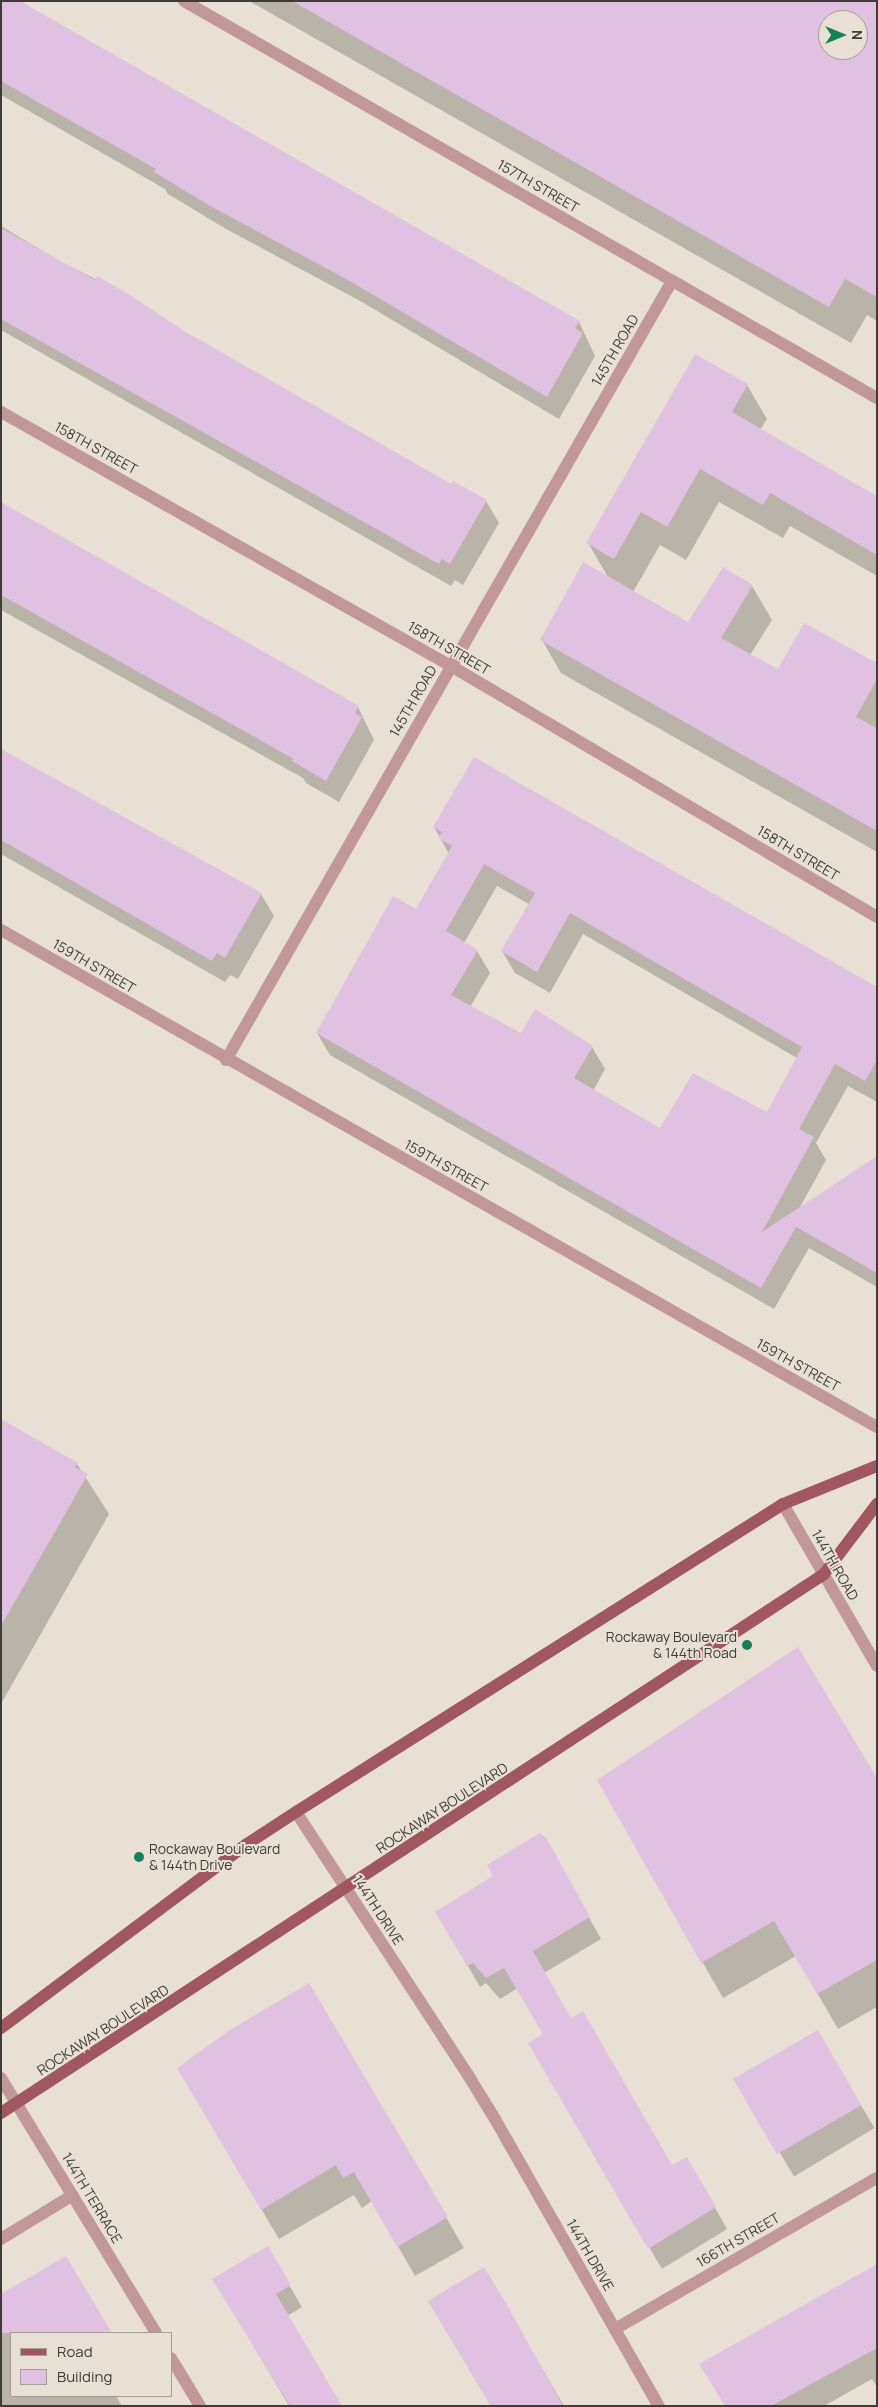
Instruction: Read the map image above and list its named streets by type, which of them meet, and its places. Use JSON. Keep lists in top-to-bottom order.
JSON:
{
  "streets": {
    "main road": ["ROCKAWAY BOULEVARD"],
    "street": [
      "157TH STREET",
      "145TH ROAD",
      "158TH STREET",
      "159TH STREET",
      "144TH ROAD",
      "144TH DRIVE",
      "144TH TERRACE",
      "166TH STREET"
    ]
  },
  "crossings": [
    ["157TH STREET", "145TH ROAD"],
    ["145TH ROAD", "158TH STREET"],
    ["145TH ROAD", "159TH STREET"],
    ["144TH ROAD", "ROCKAWAY BOULEVARD"],
    ["ROCKAWAY BOULEVARD", "144TH DRIVE"],
    ["ROCKAWAY BOULEVARD", "144TH TERRACE"],
    ["144TH DRIVE", "166TH STREET"]
  ],
  "places": ["Rockaway Boulevard & 144th Road", "Rockaway Boulevard & 144th Drive"],
  "legend": ["Road", "Building"],
  "north": "right"
}
